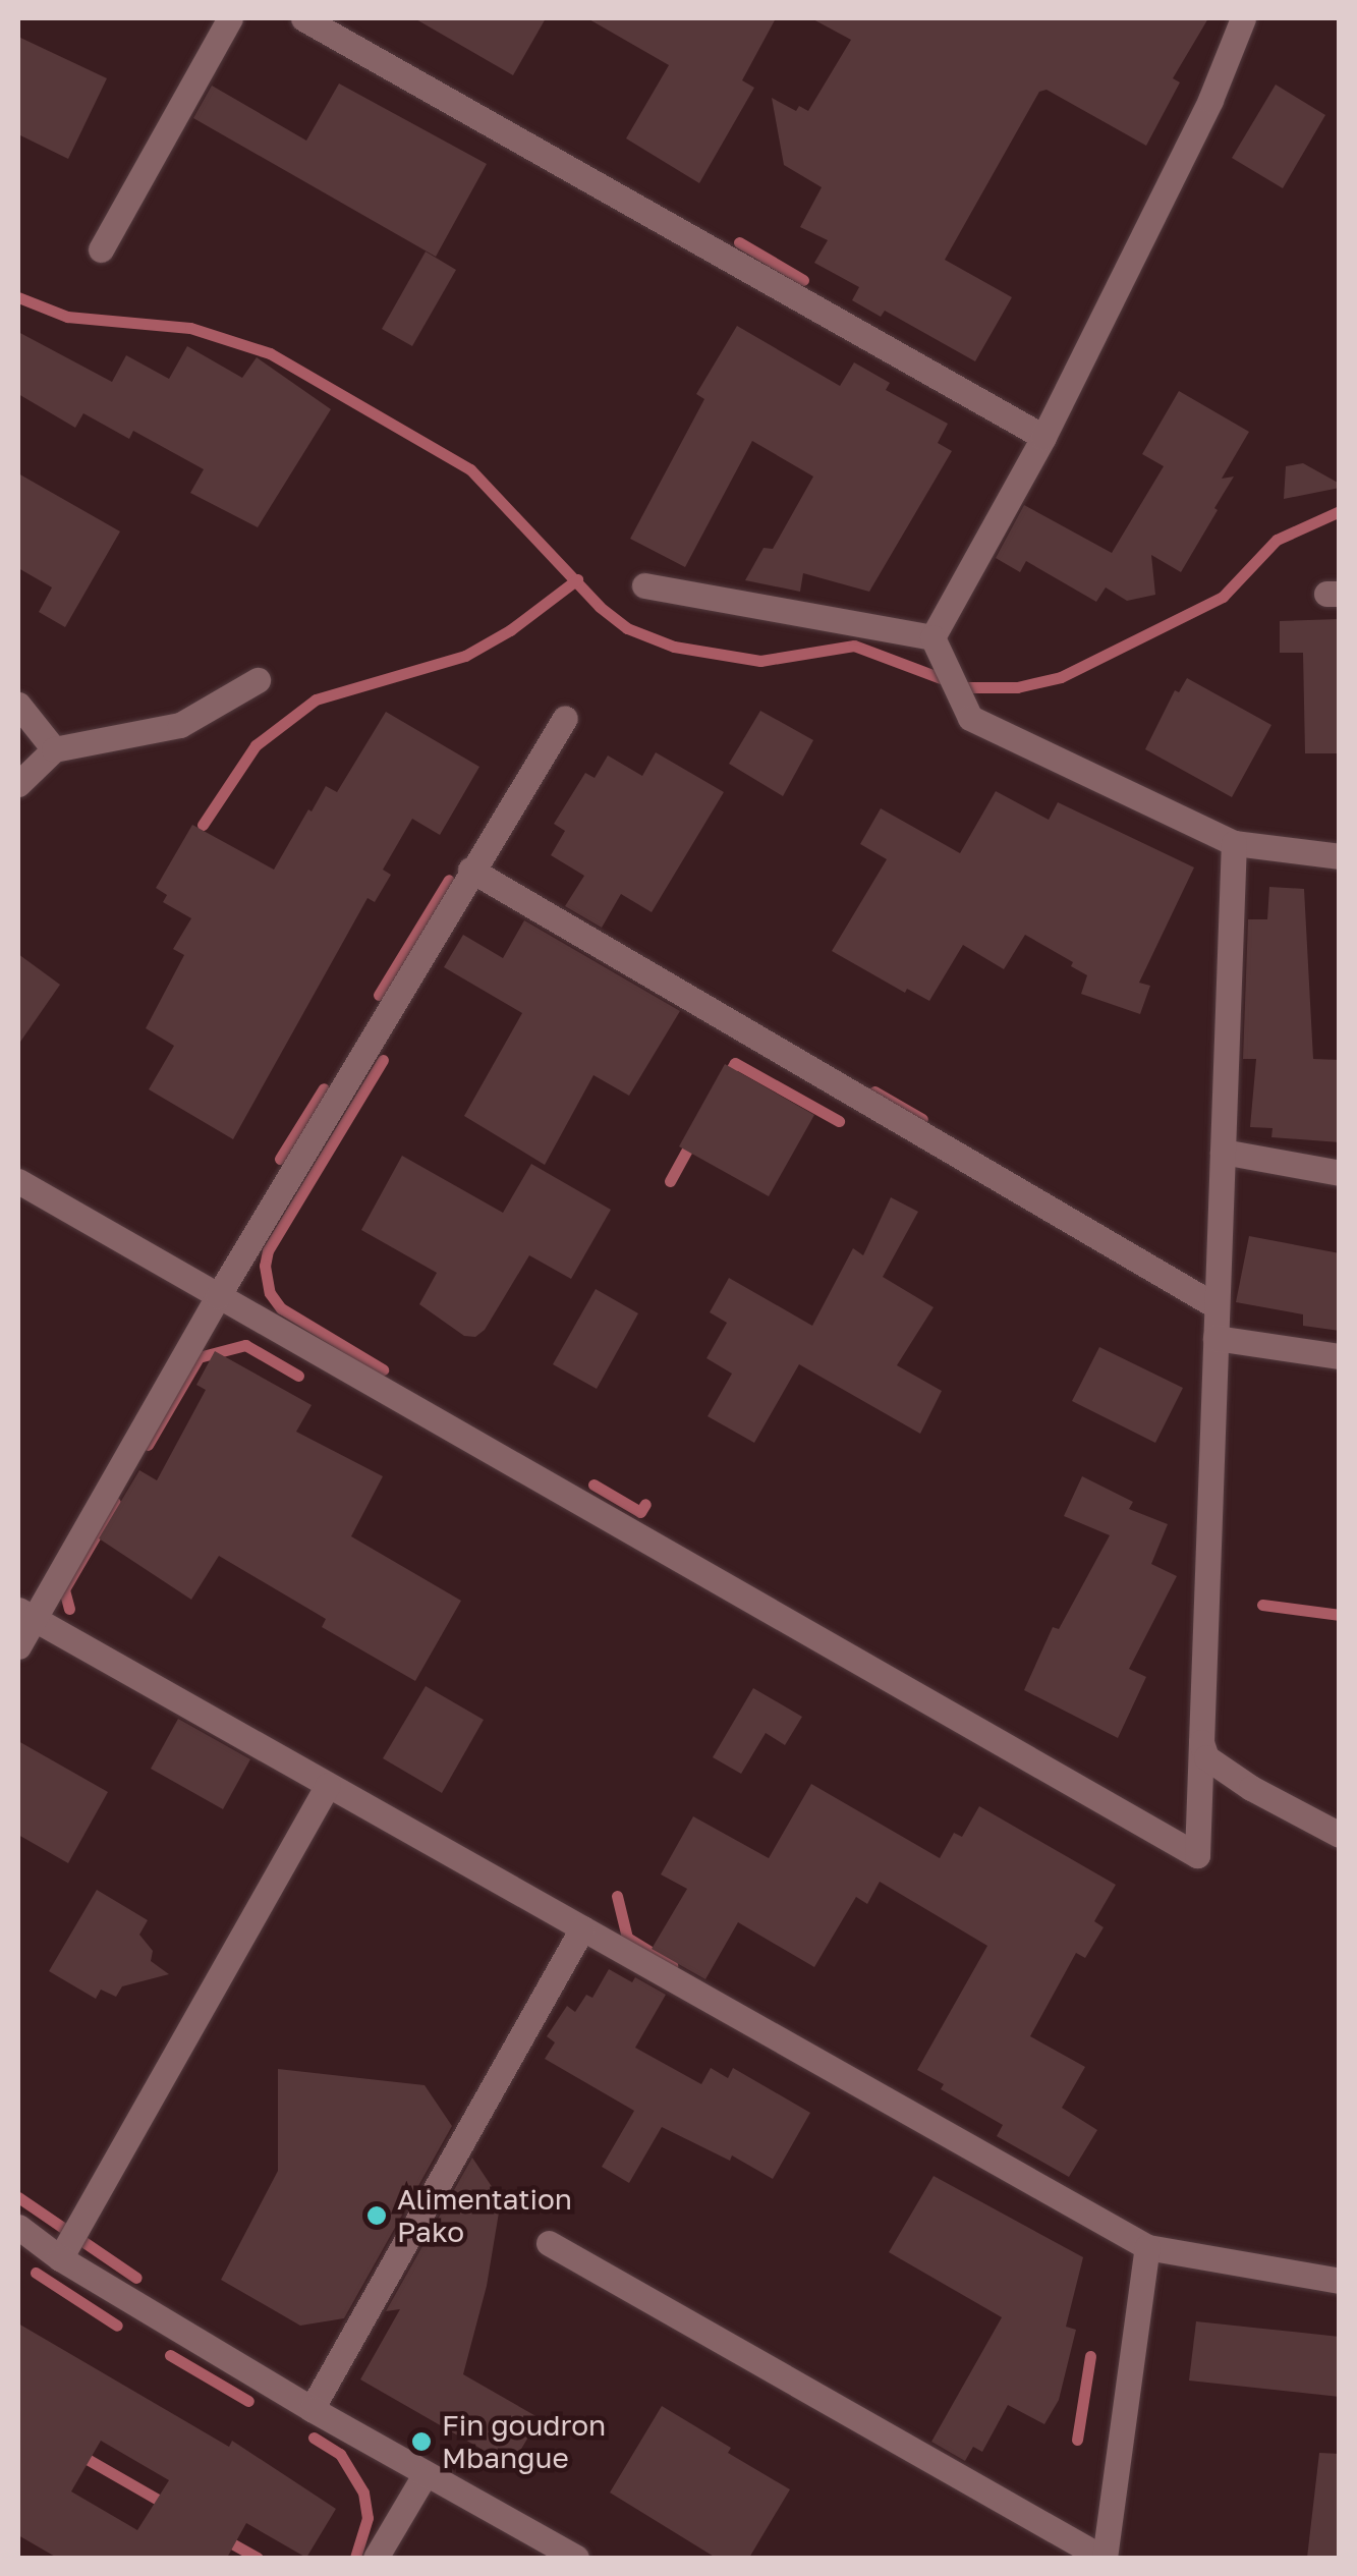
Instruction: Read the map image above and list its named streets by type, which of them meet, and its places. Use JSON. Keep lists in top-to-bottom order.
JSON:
{
  "places": ["Alimentation Pako", "Fin goudron Mbangue"]
}
